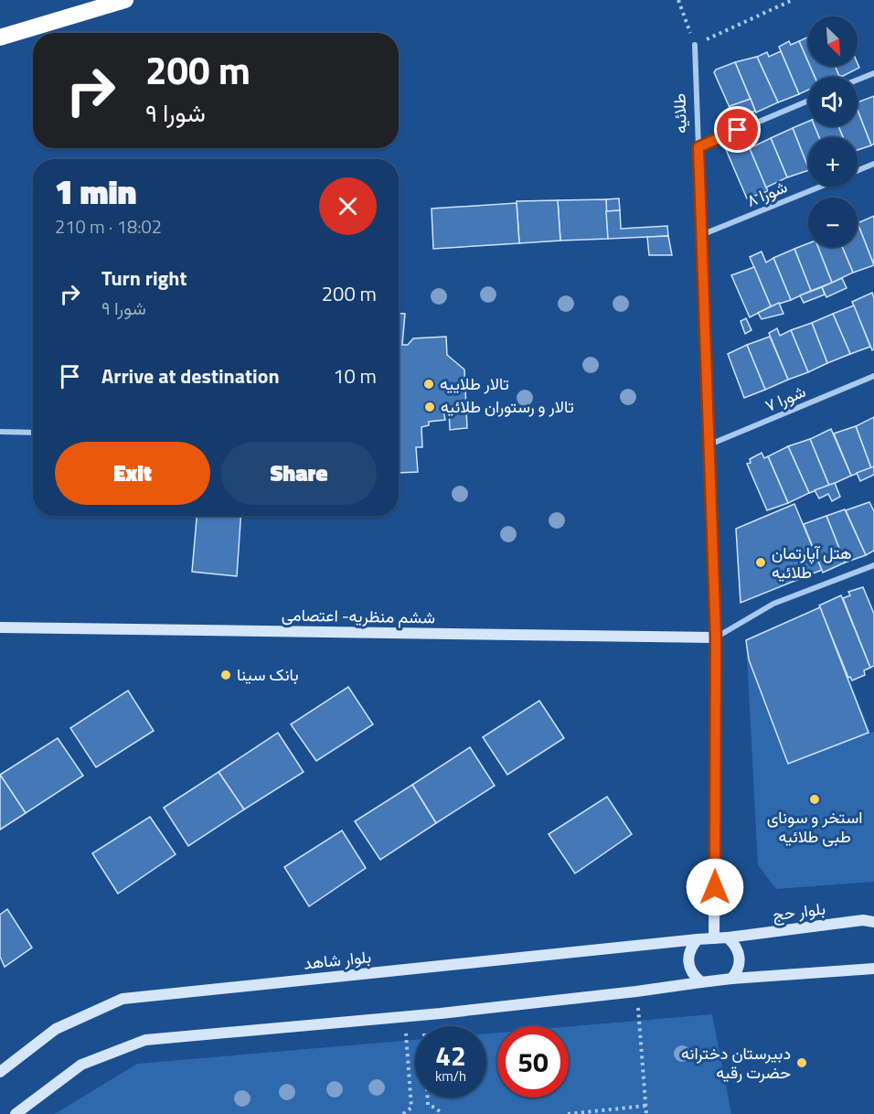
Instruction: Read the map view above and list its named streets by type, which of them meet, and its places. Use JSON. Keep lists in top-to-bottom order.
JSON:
{
  "streets": {
    "main road": [
      "طلائیه",
      "ششم منظریه- اعتصامی",
      "بلوار حج",
      "بلوار شاهد"
    ],
    "street": ["شورا ۸", "شورا ۷"]
  },
  "crossings": [
    ["طلائیه", "شورا ۸"],
    ["طلائیه", "شورا ۷"],
    ["طلائیه", "ششم منظریه- اعتصامی"],
    ["طلائیه", "بلوار حج"],
    ["طلائیه", "بلوار شاهد"],
    ["بلوار حج", "بلوار شاهد"]
  ],
  "places": [
    "تالار طلاییه",
    "تالار و رستوران طلائیه",
    "هتل آپارتمان طلائیه",
    "بانک سینا",
    "استخر و سونای طبی طلائیه",
    "دبیرستان دخترانه حضرت رقیه"
  ],
  "north": "bottom right",
  "page": {
    "map_buttons": ["+", "−"],
    "turn": ["200 m", "شورا ۹"],
    "heading": ["1 min", "210 m · 18:02"],
    "list": [
      {
        "name": "Turn right",
        "note": "شورا ۹",
        "value": "200 m"
      },
      {
        "name": "Arrive at destination",
        "value": "10 m"
      }
    ],
    "buttons": ["Exit", "Share"],
    "speed": "42 km/h",
    "limit": "50"
  }
}
